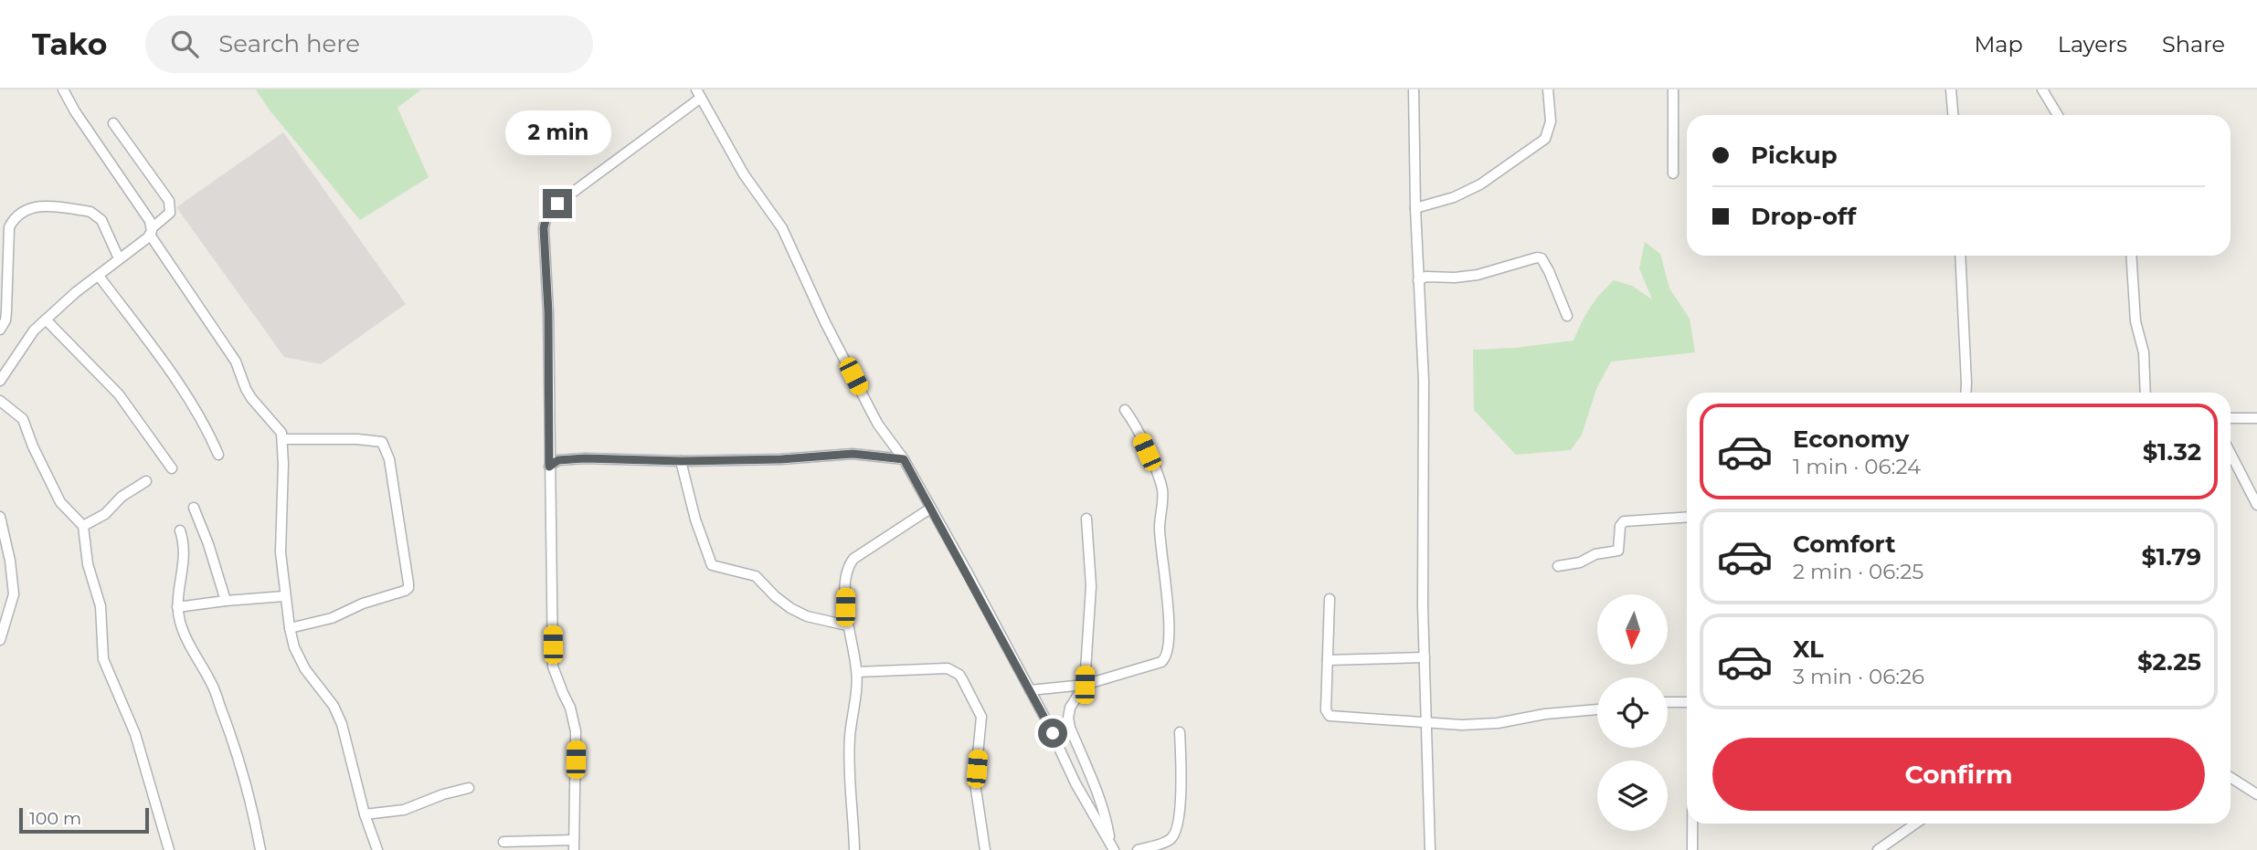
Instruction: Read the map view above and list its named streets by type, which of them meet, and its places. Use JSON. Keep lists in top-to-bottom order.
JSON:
{
  "scale_bar": "100 m",
  "north": "bottom",
  "page": {
    "header": "Tako",
    "search": "Search here",
    "nav": ["Map", "Layers", "Share"],
    "bubble": "2 min",
    "banner": ["Pickup", "Drop-off"],
    "list": [
      {
        "name": "Economy",
        "note": "1 min · 06:24",
        "value": "$1.32"
      },
      {
        "name": "Comfort",
        "note": "2 min · 06:25",
        "value": "$1.79"
      },
      {
        "name": "XL",
        "note": "3 min · 06:26",
        "value": "$2.25"
      }
    ],
    "buttons": "Confirm",
    "scale": "100 m"
  }
}
